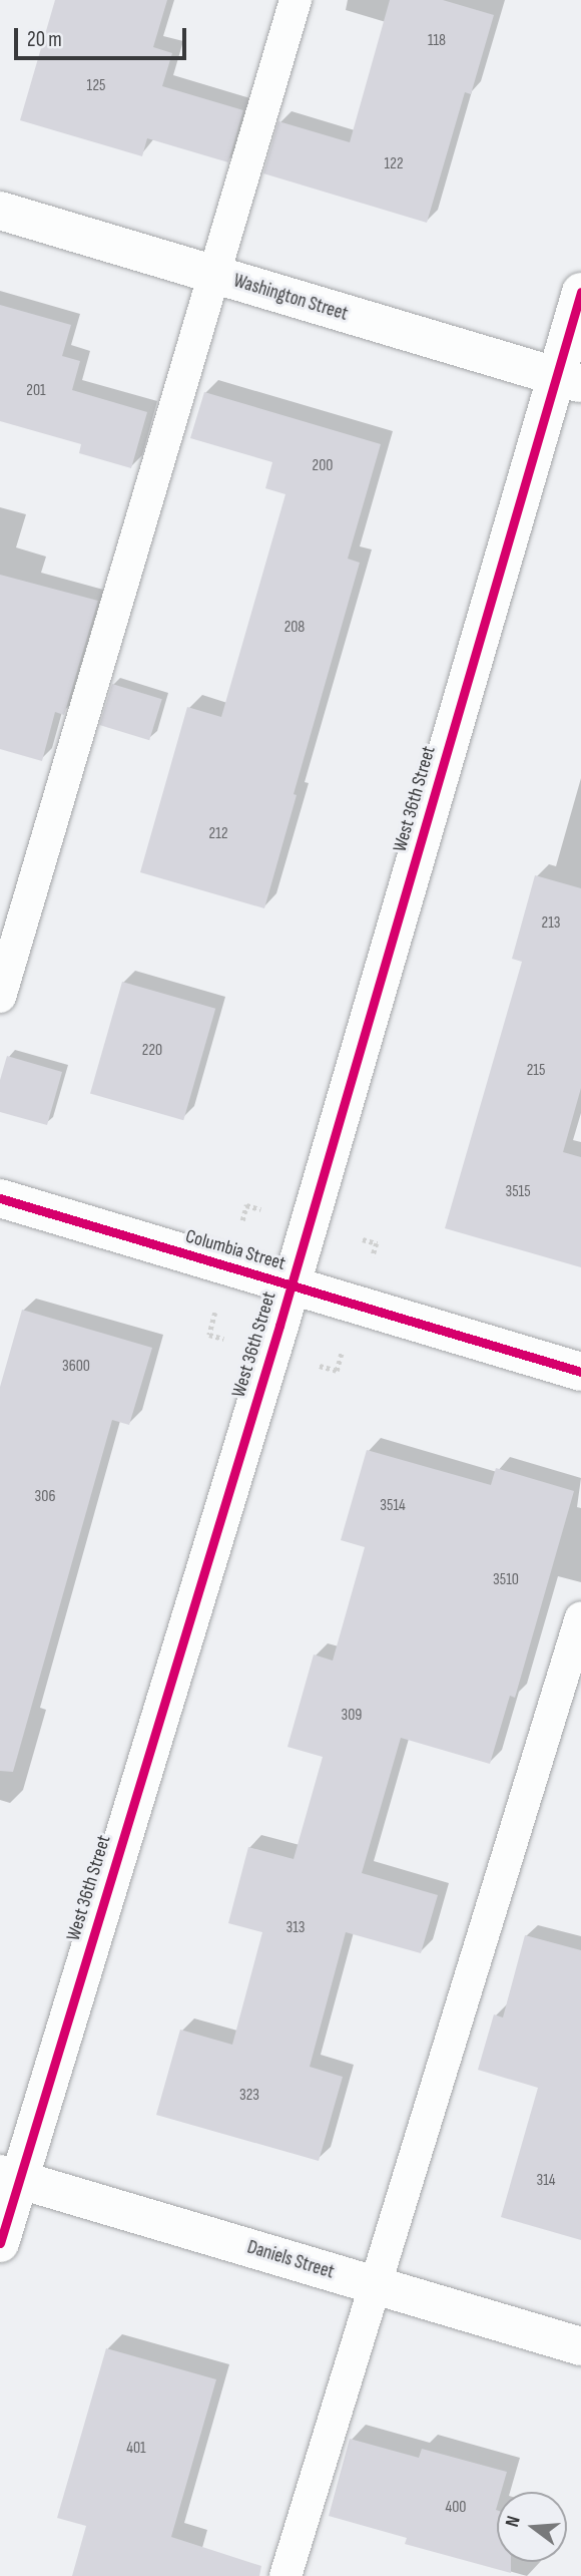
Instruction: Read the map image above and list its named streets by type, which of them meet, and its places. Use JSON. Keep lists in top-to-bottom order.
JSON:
{
  "streets": {
    "street": [
      "Washington Street",
      "West 36th Street",
      "Columbia Street",
      "Daniels Street"
    ]
  },
  "crossings": [
    ["Washington Street", "West 36th Street"],
    ["West 36th Street", "Columbia Street"],
    ["West 36th Street", "Daniels Street"]
  ],
  "house_numbers": [
    "118",
    "125",
    "122",
    "201",
    "200",
    "208",
    "212",
    "213",
    "220",
    "215",
    "3515",
    "3600",
    "306",
    "3514",
    "3510",
    "309",
    "313",
    "323",
    "314",
    "401",
    "400"
  ],
  "scale_bar": "20 m",
  "north": "left"
}
